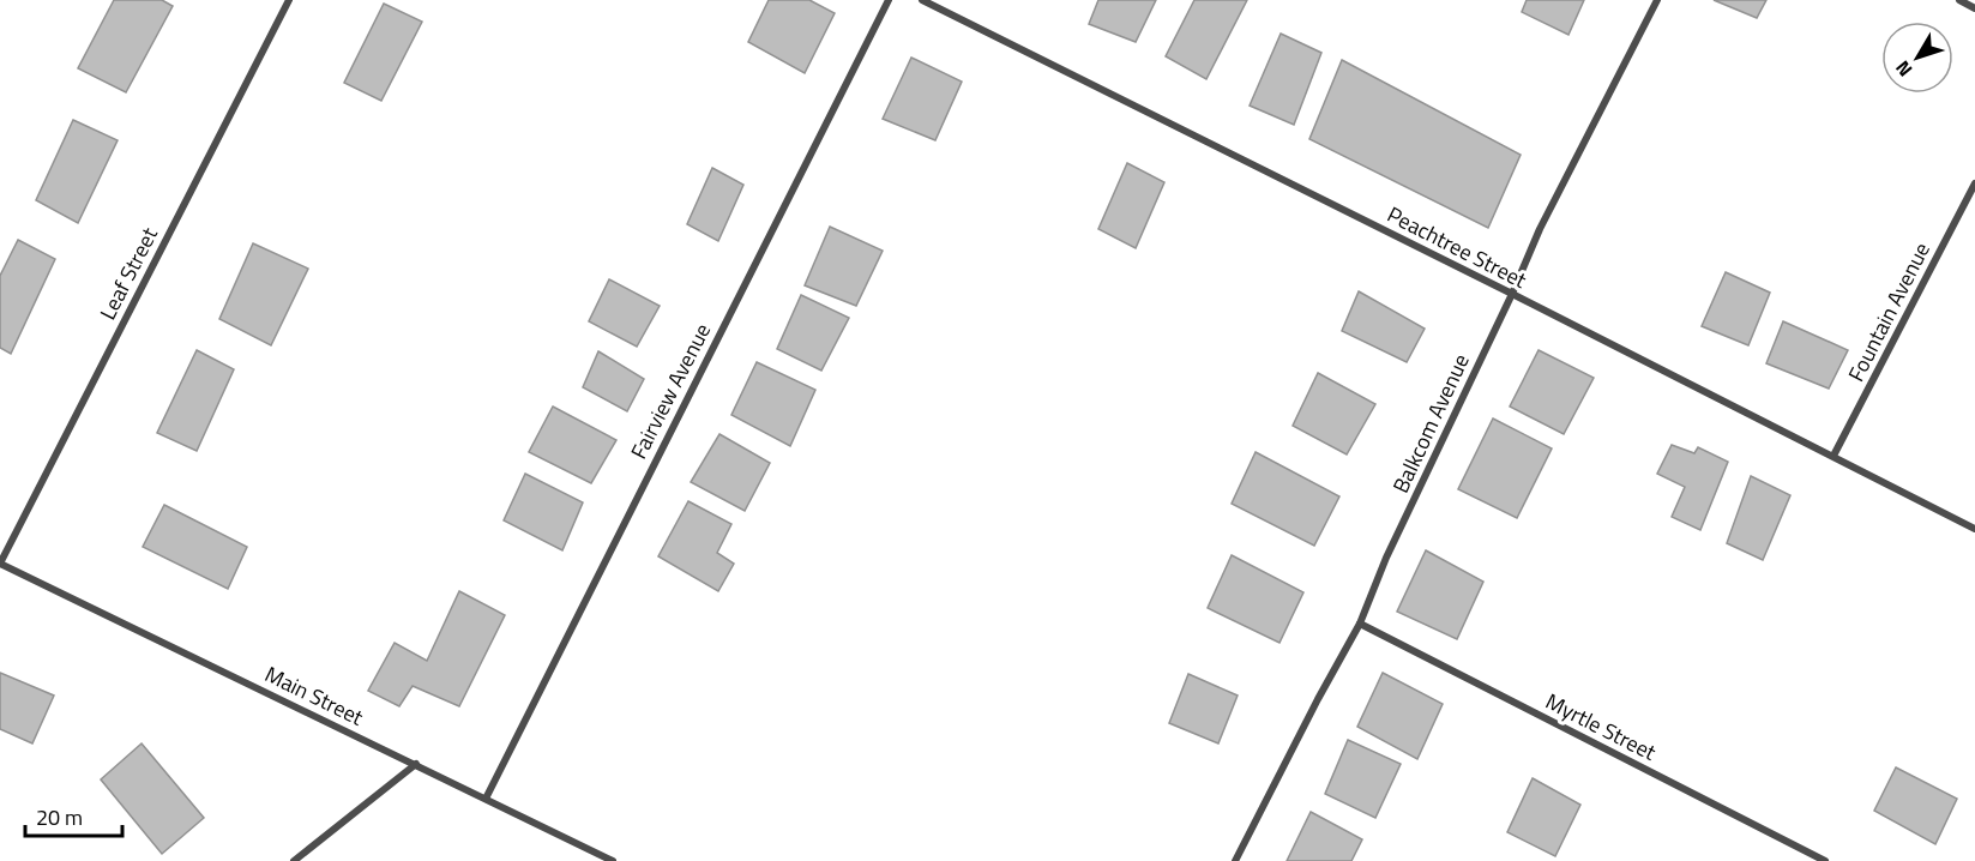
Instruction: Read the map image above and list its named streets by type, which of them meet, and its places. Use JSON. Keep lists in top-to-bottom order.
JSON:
{
  "streets": {
    "street": [
      "Peachtree Street",
      "Leaf Street",
      "Fountain Avenue",
      "Fairview Avenue",
      "Balkcom Avenue",
      "Main Street",
      "Myrtle Street"
    ]
  },
  "crossings": [
    ["Peachtree Street", "Fountain Avenue"],
    ["Peachtree Street", "Balkcom Avenue"],
    ["Leaf Street", "Main Street"],
    ["Fairview Avenue", "Main Street"],
    ["Balkcom Avenue", "Myrtle Street"]
  ],
  "scale_bar": "20 m",
  "north": "bottom left"
}
